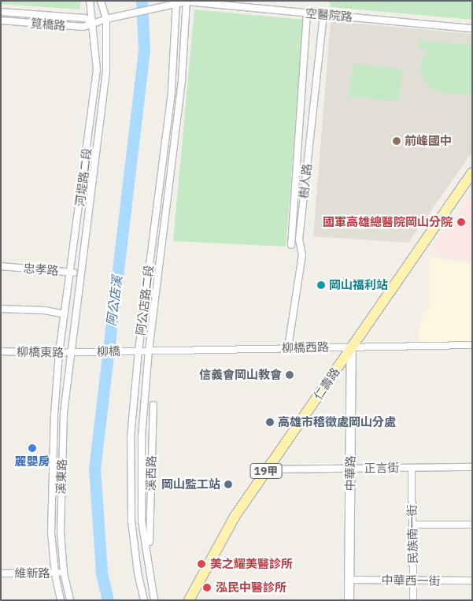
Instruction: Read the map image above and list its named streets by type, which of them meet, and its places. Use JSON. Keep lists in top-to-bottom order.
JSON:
{
  "streets": {
    "main road": ["仁壽路", "19甲", "中華路"],
    "street": [
      "空醫院路",
      "筧橋路",
      "河堤路二段",
      "樹人路",
      "忠孝路",
      "阿公店路二段",
      "柳橋西路",
      "柳橋",
      "柳橋東路",
      "正言街",
      "溪西路",
      "溪東路",
      "民族南一街",
      "維新路",
      "中華西一街"
    ]
  },
  "crossings": [
    ["空醫院路", "筧橋路"],
    ["空醫院路", "樹人路"],
    ["空醫院路", "阿公店路二段"],
    ["筧橋路", "河堤路二段"],
    ["筧橋路", "阿公店路二段"],
    ["河堤路二段", "忠孝路"],
    ["河堤路二段", "柳橋東路"],
    ["河堤路二段", "溪東路"],
    ["樹人路", "柳橋西路"],
    ["阿公店路二段", "柳橋西路"],
    ["阿公店路二段", "柳橋"],
    ["柳橋西路", "柳橋"],
    ["柳橋西路", "仁壽路"],
    ["柳橋西路", "中華路"],
    ["柳橋", "柳橋東路"],
    ["柳橋東路", "溪東路"],
    ["仁壽路", "正言街"],
    ["仁壽路", "中華路"],
    ["正言街", "中華路"],
    ["正言街", "民族南一街"],
    ["中華路", "中華西一街"],
    ["溪東路", "維新路"],
    ["民族南一街", "中華西一街"]
  ],
  "water": ["阿公店溪"],
  "places": [
    "前峰國中",
    "國軍高雄總醫院岡山分院",
    "岡山福利站",
    "信義會岡山教會",
    "高雄市稽徵處岡山分處",
    "麗嬰房",
    "岡山監工站",
    "美之耀美醫診所",
    "泓民中醫診所"
  ]
}
